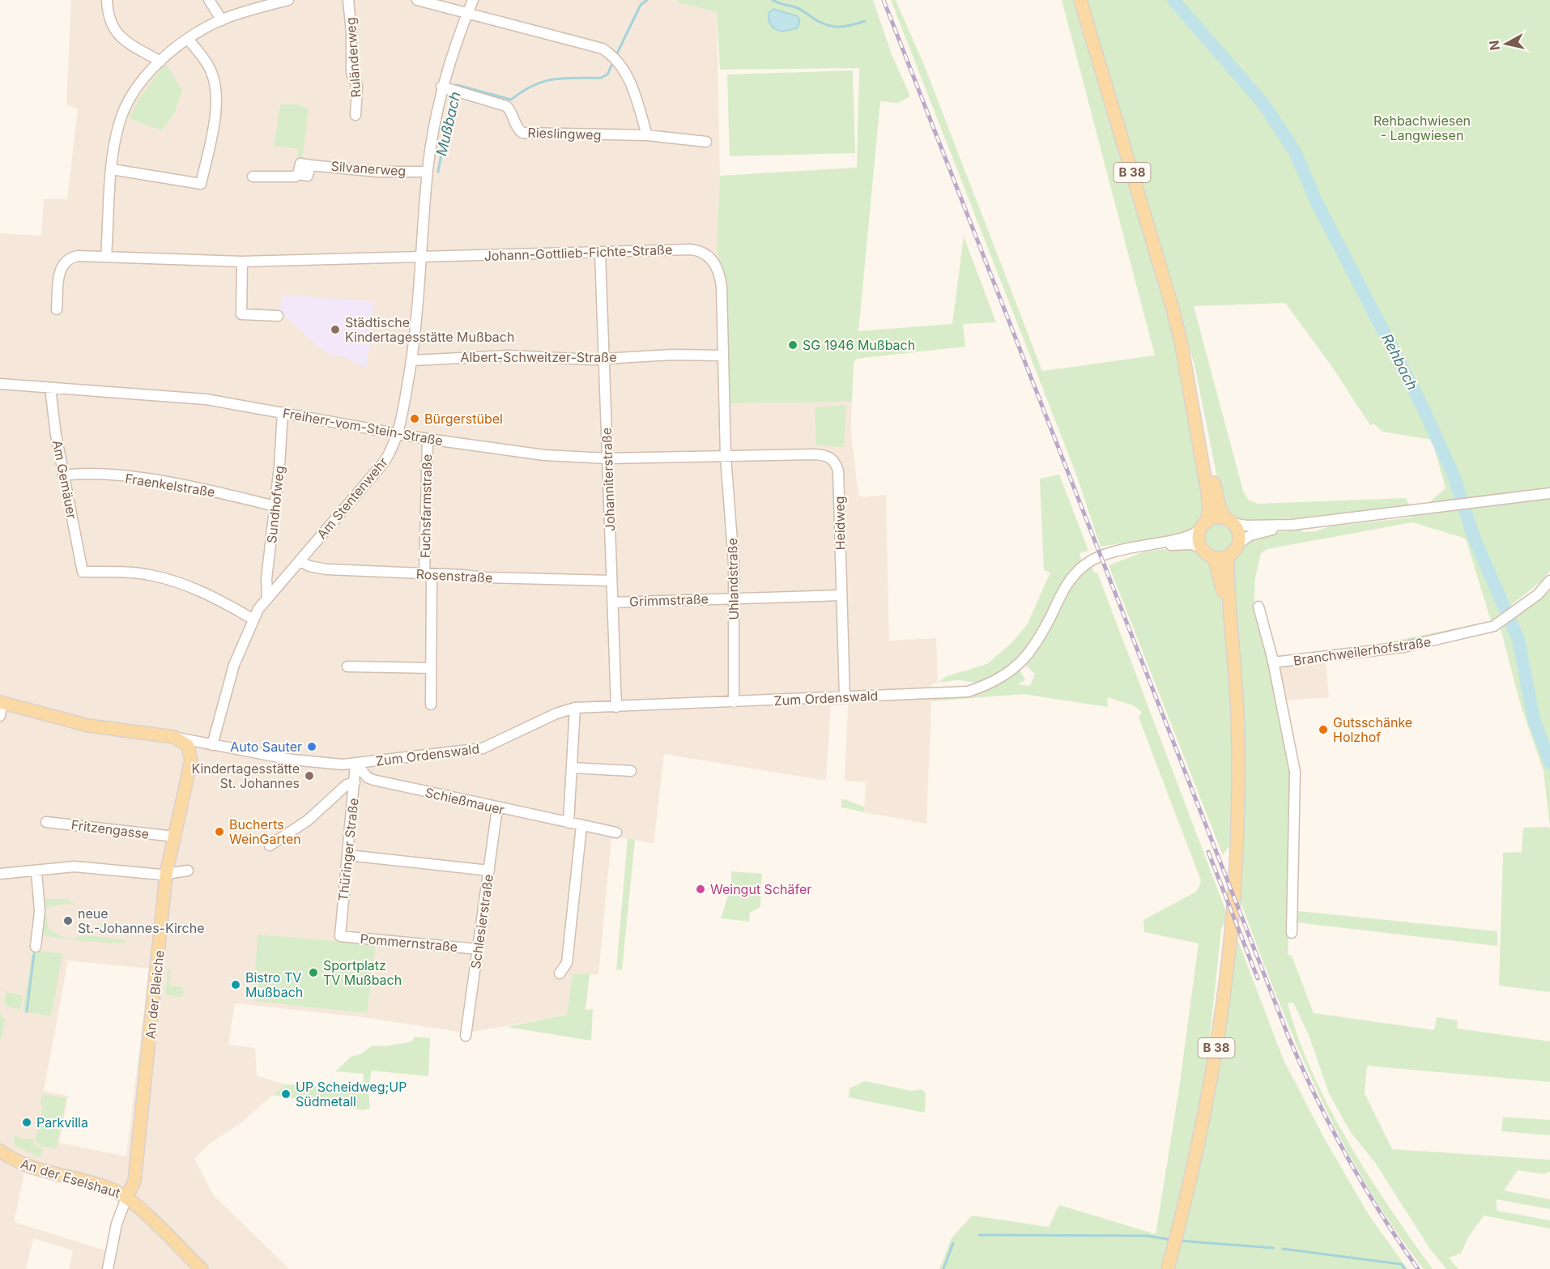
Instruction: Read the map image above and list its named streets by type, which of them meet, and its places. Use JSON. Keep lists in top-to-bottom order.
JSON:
{
  "streets": {
    "main road": [
      "B 38",
      "Zum Ordenswald",
      "An der Bleiche",
      "An der Eselshaut"
    ],
    "street": [
      "Ruländerweg",
      "Rieslingweg",
      "Silvanerweg",
      "Johann-Gottlieb-Fichte-Straße",
      "Albert-Schweitzer-Straße",
      "Freiherr-vom-Stein-Straße",
      "Am Gemäuer",
      "Johanniterstraße",
      "Fraenkelstraße",
      "Am Stentenwehr",
      "Sundhofweg",
      "Fuchsfarmstraße",
      "Heidweg",
      "Rosenstraße",
      "Uhlandstraße",
      "Grimmstraße",
      "Branchweilerhofstraße",
      "Schießmauer",
      "Fritzengasse",
      "Thüringer Straße",
      "Schlesierstraße",
      "Pommernstraße"
    ]
  },
  "crossings": [
    ["Rieslingweg", "Am Stentenwehr"],
    ["Silvanerweg", "Am Stentenwehr"],
    ["B 38", "Zum Ordenswald"],
    ["Johann-Gottlieb-Fichte-Straße", "Albert-Schweitzer-Straße"],
    ["Johann-Gottlieb-Fichte-Straße", "Freiherr-vom-Stein-Straße"],
    ["Johann-Gottlieb-Fichte-Straße", "Johanniterstraße"],
    ["Johann-Gottlieb-Fichte-Straße", "Am Stentenwehr"],
    ["Johann-Gottlieb-Fichte-Straße", "Heidweg"],
    ["Johann-Gottlieb-Fichte-Straße", "Uhlandstraße"],
    ["Albert-Schweitzer-Straße", "Johanniterstraße"],
    ["Albert-Schweitzer-Straße", "Am Stentenwehr"],
    ["Freiherr-vom-Stein-Straße", "Am Gemäuer"],
    ["Freiherr-vom-Stein-Straße", "Johanniterstraße"],
    ["Freiherr-vom-Stein-Straße", "Am Stentenwehr"],
    ["Freiherr-vom-Stein-Straße", "Sundhofweg"],
    ["Freiherr-vom-Stein-Straße", "Fuchsfarmstraße"],
    ["Freiherr-vom-Stein-Straße", "Heidweg"],
    ["Freiherr-vom-Stein-Straße", "Uhlandstraße"],
    ["Am Gemäuer", "Fraenkelstraße"],
    ["Am Gemäuer", "Am Stentenwehr"],
    ["Johanniterstraße", "Rosenstraße"],
    ["Johanniterstraße", "Grimmstraße"],
    ["Johanniterstraße", "Zum Ordenswald"],
    ["Fraenkelstraße", "Sundhofweg"],
    ["Am Stentenwehr", "Sundhofweg"],
    ["Am Stentenwehr", "Rosenstraße"],
    ["Am Stentenwehr", "Zum Ordenswald"],
    ["Am Stentenwehr", "An der Bleiche"],
    ["Fuchsfarmstraße", "Rosenstraße"],
    ["Heidweg", "Uhlandstraße"],
    ["Heidweg", "Grimmstraße"],
    ["Heidweg", "Zum Ordenswald"],
    ["Uhlandstraße", "Grimmstraße"],
    ["Uhlandstraße", "Zum Ordenswald"],
    ["Zum Ordenswald", "Schießmauer"],
    ["Zum Ordenswald", "Thüringer Straße"],
    ["Zum Ordenswald", "An der Bleiche"],
    ["Schießmauer", "Thüringer Straße"],
    ["Schießmauer", "Schlesierstraße"],
    ["Fritzengasse", "An der Bleiche"],
    ["Thüringer Straße", "Pommernstraße"],
    ["Schlesierstraße", "Pommernstraße"],
    ["An der Bleiche", "An der Eselshaut"]
  ],
  "water": ["Mußbach", "Rehbach"],
  "parks": ["Rehbachwiesen - Langwiesen"],
  "places": [
    "Städtische Kindertagesstätte Mußbach",
    "SG 1946 Mußbach",
    "Bürgerstübel",
    "Gutsschänke Holzhof",
    "Auto Sauter",
    "Kindertagesstätte St. Johannes",
    "Bucherts WeinGarten",
    "Weingut Schäfer",
    "neue St.-Johannes-Kirche",
    "Sportplatz TV Mußbach",
    "Bistro TV Mußbach",
    "UP Scheidweg;UP Südmetall",
    "Parkvilla"
  ],
  "north": "left"
}
